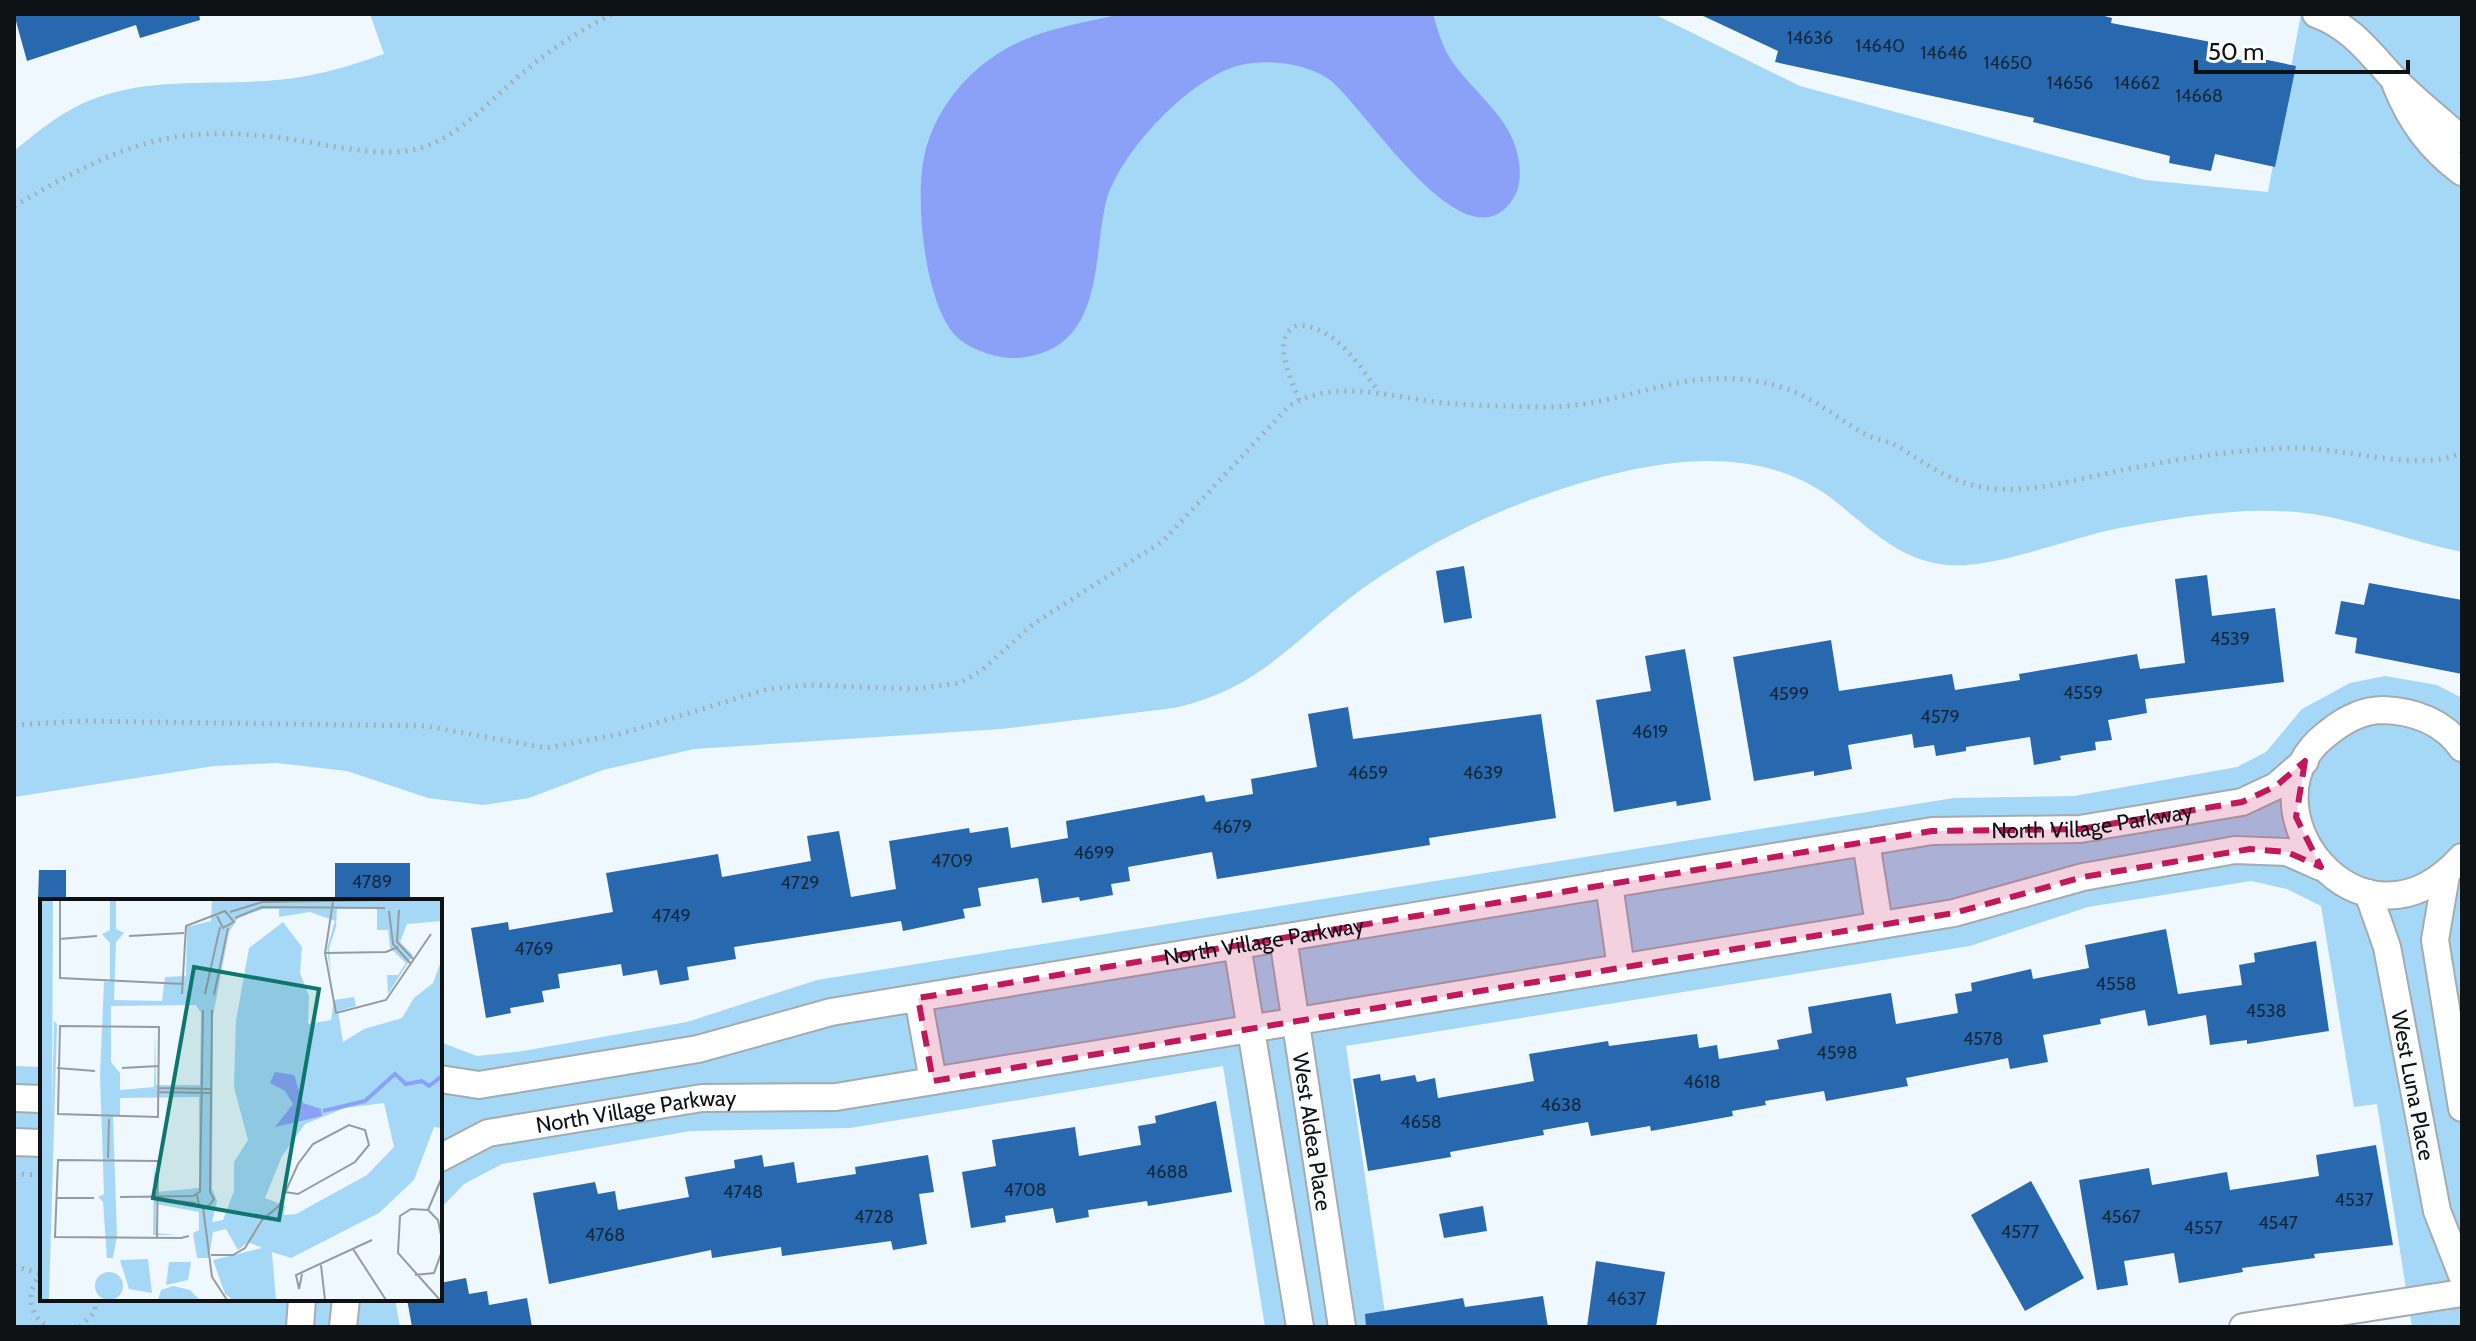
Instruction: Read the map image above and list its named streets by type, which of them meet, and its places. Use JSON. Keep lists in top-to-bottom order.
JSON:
{
  "streets": {
    "street": ["North Village Parkway", "West Luna Place", "West Aldea Place"]
  },
  "crossings": [
    ["North Village Parkway", "West Luna Place"],
    ["North Village Parkway", "West Aldea Place"]
  ],
  "house_numbers": [
    "14636",
    "14640",
    "14646",
    "14650",
    "14656",
    "14662",
    "14668",
    "4539",
    "4559",
    "4599",
    "4579",
    "4619",
    "4659",
    "4639",
    "4679",
    "4699",
    "4709",
    "4789",
    "4729",
    "4749",
    "4769",
    "4558",
    "4538",
    "4578",
    "4598",
    "4618",
    "4638",
    "4658",
    "4688",
    "4708",
    "4748",
    "4537",
    "4728",
    "4567",
    "4547",
    "4557",
    "4577",
    "4768",
    "4637"
  ],
  "scale_bar": "50 m"
}
